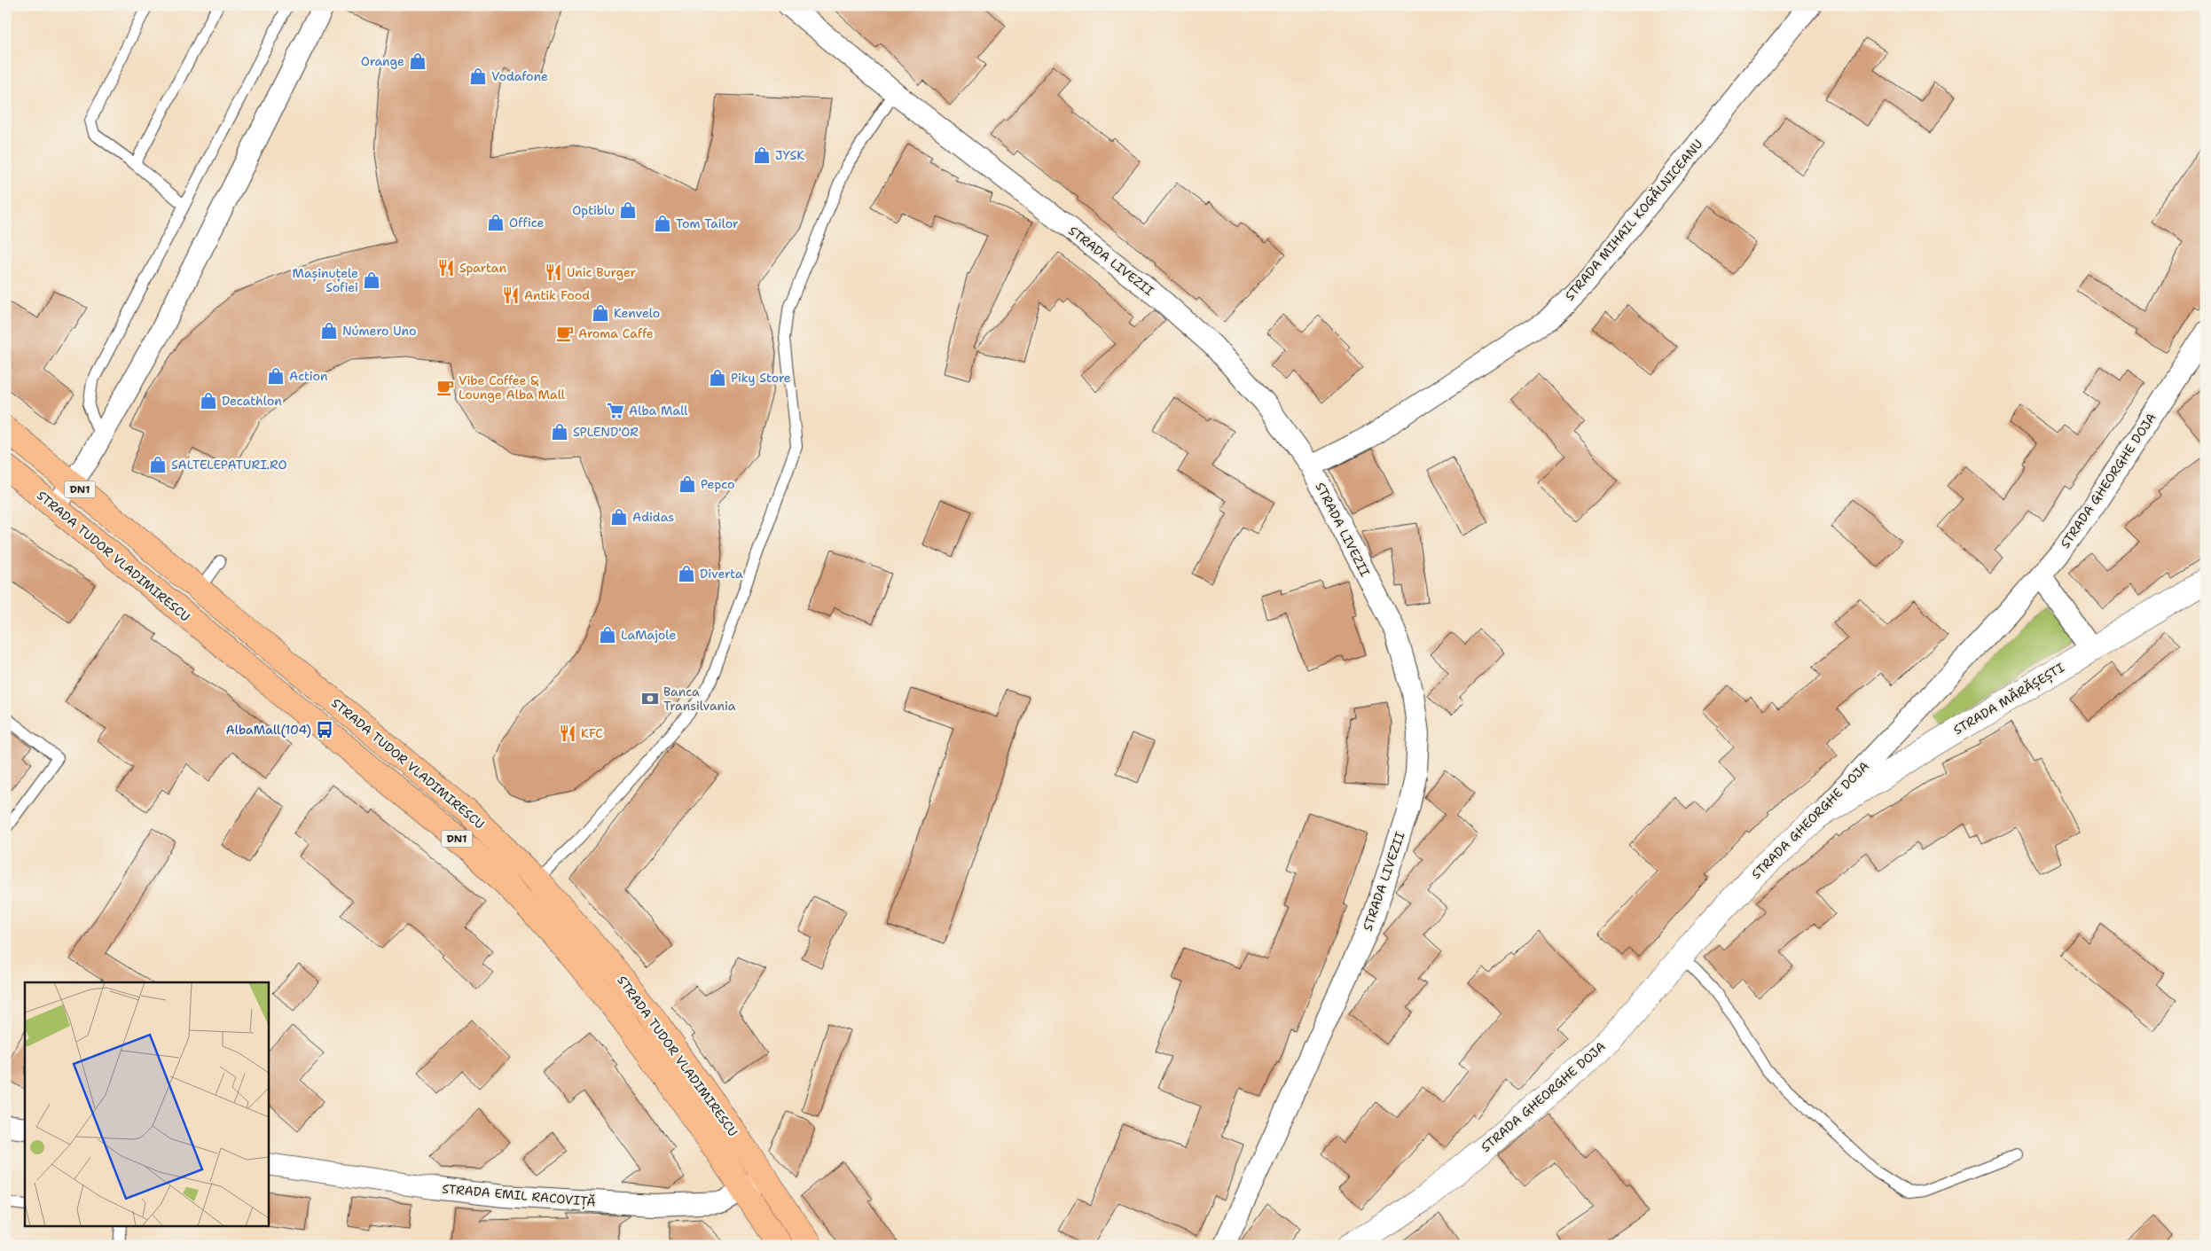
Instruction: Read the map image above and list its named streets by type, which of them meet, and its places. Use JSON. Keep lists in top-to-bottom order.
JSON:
{
  "streets": {
    "main road": ["DN1", "STRADA TUDOR VLADIMIRESCU"],
    "street": [
      "STRADA MIHAIL KOGĂLNICEANU",
      "STRADA LIVEZII",
      "STRADA GHEORGHE DOJA",
      "STRADA MĂRĂȘEȘTI",
      "STRADA EMIL RACOVIȚĂ"
    ]
  },
  "crossings": [
    ["STRADA MIHAIL KOGĂLNICEANU", "STRADA LIVEZII"],
    ["STRADA GHEORGHE DOJA", "STRADA MĂRĂȘEȘTI"],
    ["STRADA TUDOR VLADIMIRESCU", "STRADA EMIL RACOVIȚĂ"]
  ],
  "places": {
    "shop": [
      "Orange",
      "Vodafone",
      "JYSK",
      "Optiblu",
      "Office",
      "Tom Tailor",
      "Mașinuțele Sofiei",
      "Kenvelo",
      "Número Uno",
      "Action",
      "Piky Store",
      "Decathlon",
      "SPLEND'OR",
      "SALTELEPATURI.RO",
      "Pepco",
      "Adidas",
      "Diverta",
      "LaMajole"
    ],
    "restaurant": [
      "Spartan",
      "Unic Burger",
      "Antik Food",
      "KFC"
    ],
    "cafe": ["Aroma Caffe", "Vibe Coffee & Lounge Alba Mall"],
    "supermarket": ["Alba Mall"],
    "bank": ["Banca Transilvania"],
    "bus stop": ["AlbaMall(104)"]
  }
}
